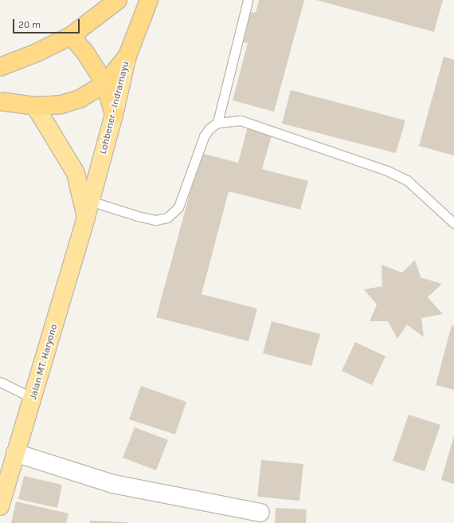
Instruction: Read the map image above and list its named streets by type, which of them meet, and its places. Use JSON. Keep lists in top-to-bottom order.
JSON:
{
  "streets": {
    "highway": ["Lohbener - Indramayu"],
    "main road": ["Jalan MT. Haryono"]
  },
  "crossings": [
    ["Lohbener - Indramayu", "Jalan MT. Haryono"]
  ],
  "scale_bar": "20 m"
}
